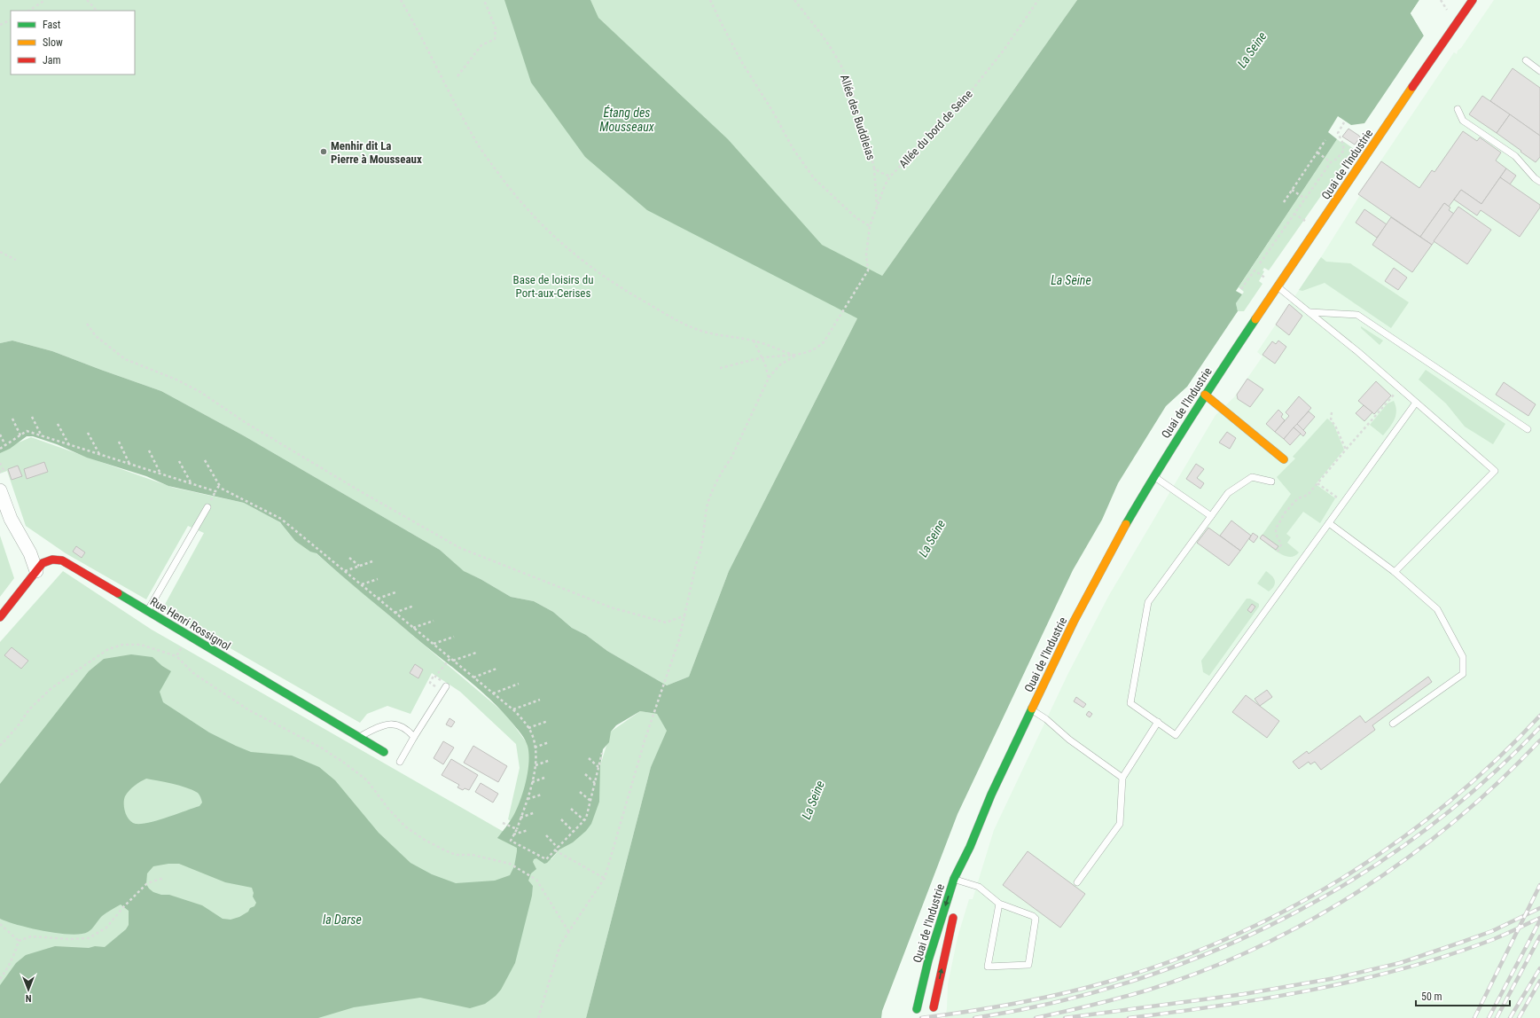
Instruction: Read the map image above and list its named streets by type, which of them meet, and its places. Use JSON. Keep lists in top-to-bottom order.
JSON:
{
  "streets": {
    "main road": ["Quai de l'Industrie", "Rue Henri Rossignol"],
    "path": ["Allée des Buddleias", "Allée du bord de Seine"]
  },
  "crossings": [
    ["Allée des Buddleias", "Allée du bord de Seine"]
  ],
  "water": ["La Seine", "Étang des Mousseaux", "la Darse"],
  "parks": ["Base de loisirs du Port-aux-Cerises"],
  "places": ["Menhir dit La Pierre à Mousseaux"],
  "legend": ["Fast", "Slow", "Jam"],
  "scale_bar": "50 m",
  "north": "bottom"
}
